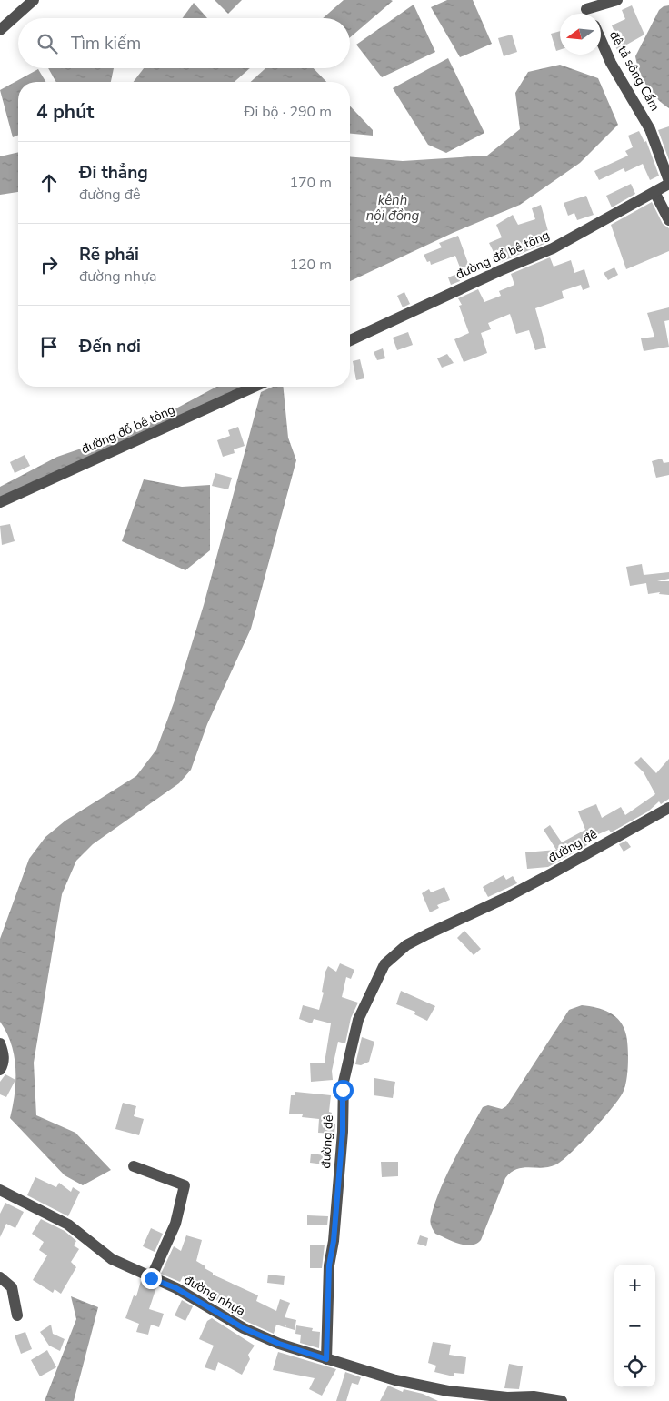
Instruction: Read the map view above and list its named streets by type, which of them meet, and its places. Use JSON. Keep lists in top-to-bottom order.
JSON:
{
  "streets": {
    "street": [
      "đê tả sông Cấm",
      "đường đổ bê tông",
      "đường đê",
      "đường nhựa"
    ]
  },
  "crossings": [
    ["đê tả sông Cấm", "đường đổ bê tông"],
    ["đường đê", "đường nhựa"]
  ],
  "water": ["kênh nội đồng"],
  "north": "left",
  "page": {
    "search": "Tìm kiếm",
    "heading": ["4 phút", "Đi bộ · 290 m"],
    "list": [
      ["Đi thẳng", "đường đê", "170 m"],
      ["Rẽ phải", "đường nhựa", "120 m"],
      "Đến nơi"
    ],
    "map_buttons": ["+", "−"]
  }
}
